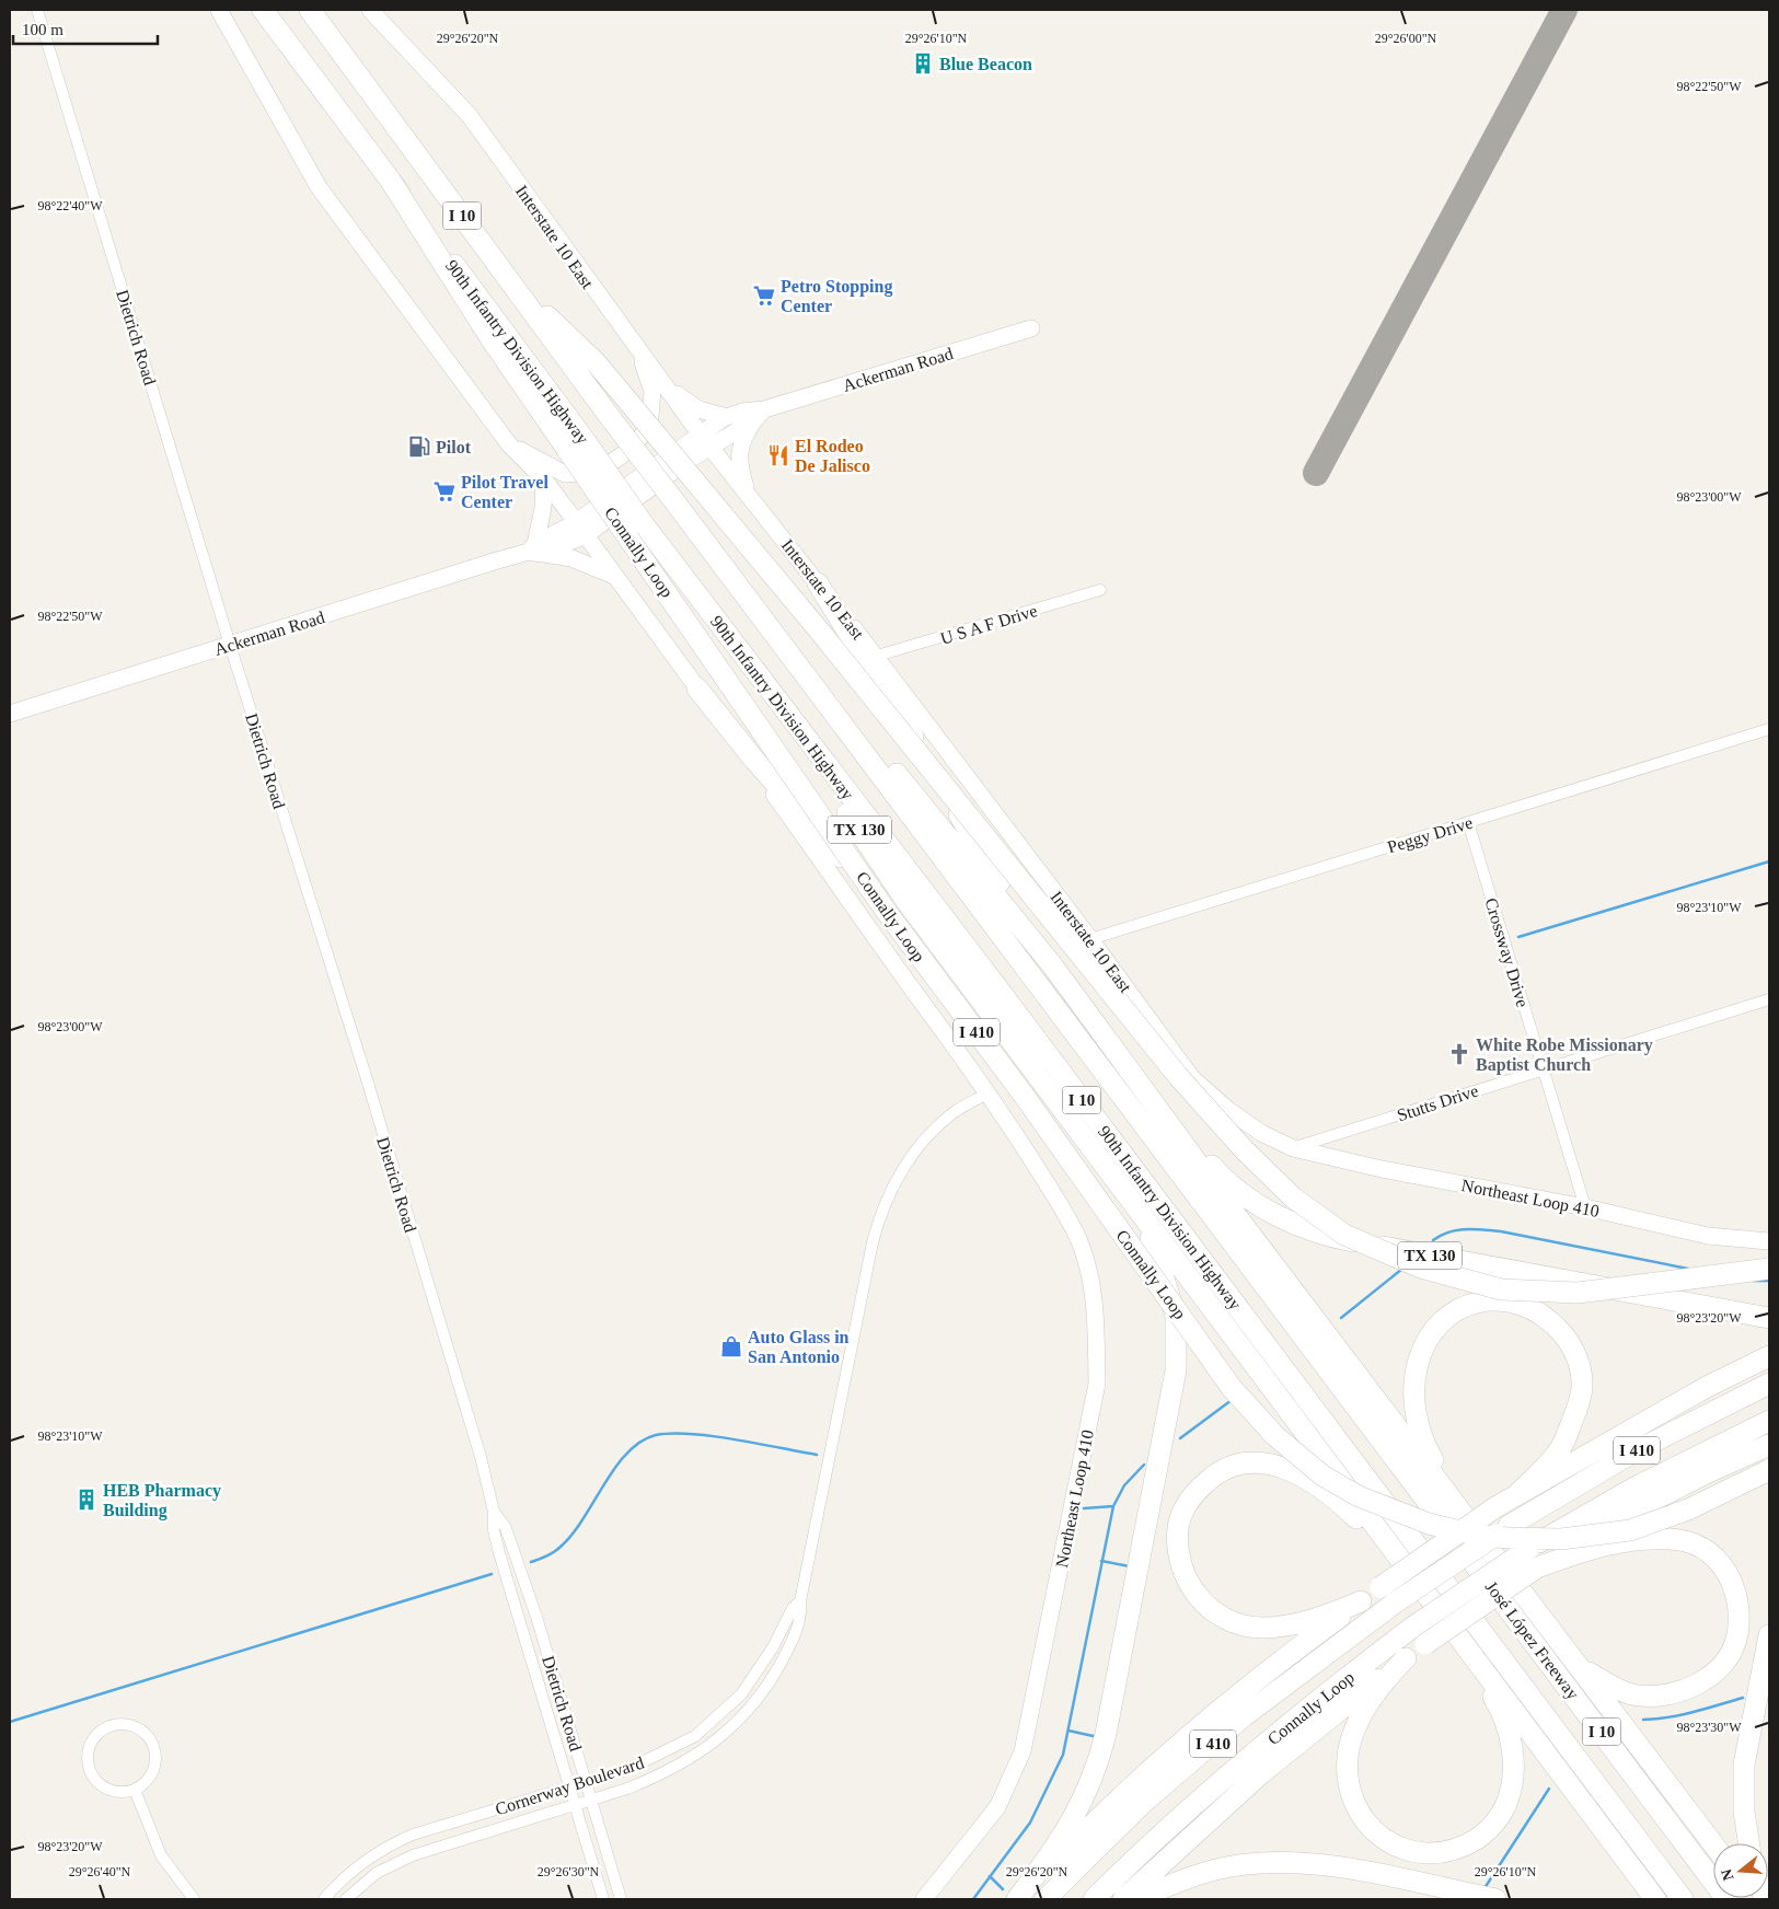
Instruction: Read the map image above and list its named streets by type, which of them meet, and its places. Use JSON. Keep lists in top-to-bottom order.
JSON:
{
  "streets": {
    "highway": [
      "I 10",
      "90th Infantry Division Highway",
      "Connally Loop",
      "TX 130",
      "I 410",
      "José López Freeway"
    ],
    "main road": ["Interstate 10 East", "Ackerman Road", "Northeast Loop 410"],
    "street": [
      "Dietrich Road",
      "U S A F Drive",
      "Peggy Drive",
      "Crossway Drive",
      "Stutts Drive",
      "Cornerway Boulevard"
    ]
  },
  "crossings": [
    ["Interstate 10 East", "Ackerman Road"],
    ["Interstate 10 East", "U S A F Drive"],
    ["Interstate 10 East", "Peggy Drive"],
    ["Interstate 10 East", "Stutts Drive"],
    ["Interstate 10 East", "Northeast Loop 410"],
    ["Dietrich Road", "Ackerman Road"],
    ["Dietrich Road", "Cornerway Boulevard"],
    ["90th Infantry Division Highway", "Connally Loop"],
    ["90th Infantry Division Highway", "TX 130"],
    ["90th Infantry Division Highway", "José López Freeway"],
    ["Connally Loop", "TX 130"],
    ["Peggy Drive", "Crossway Drive"],
    ["Crossway Drive", "Stutts Drive"],
    ["Crossway Drive", "Northeast Loop 410"],
    ["Stutts Drive", "Northeast Loop 410"],
    ["Northeast Loop 410", "Cornerway Boulevard"]
  ],
  "places": {
    "building": ["Blue Beacon", "HEB Pharmacy Building"],
    "supermarket": ["Petro Stopping Center", "Pilot Travel Center"],
    "fuel station": ["Pilot"],
    "restaurant": ["El Rodeo De Jalisco"],
    "church": ["White Robe Missionary Baptist Church"],
    "shop": ["Auto Glass in San Antonio"]
  },
  "scale_bar": "100 m",
  "north": "left",
  "coordinates": [
    "29°26'20\"N",
    "29°26'10\"N",
    "29°26'00\"N",
    "98°22'50\"W",
    "98°22'40\"W",
    "98°23'00\"W",
    "98°23'10\"W",
    "98°23'20\"W",
    "98°23'30\"W",
    "29°26'40\"N",
    "29°26'30\"N"
  ]
}
